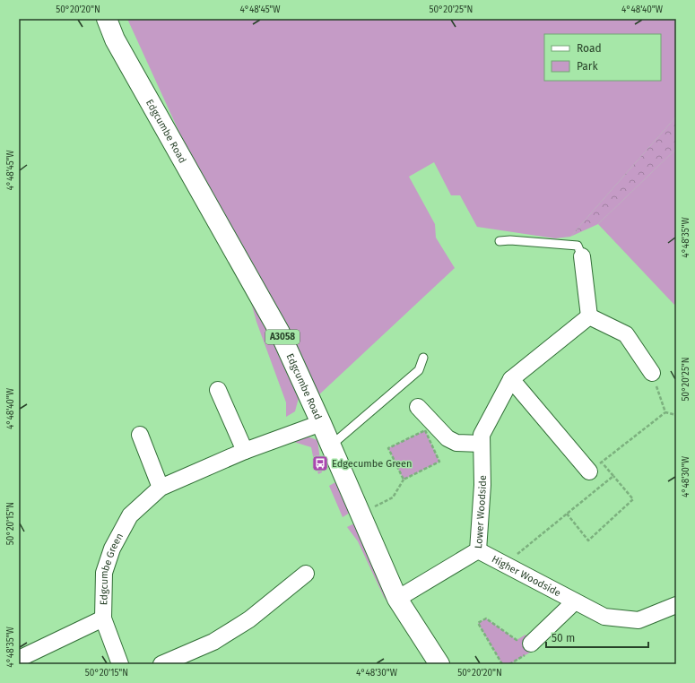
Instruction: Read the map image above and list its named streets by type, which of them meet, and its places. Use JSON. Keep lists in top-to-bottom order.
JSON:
{
  "streets": {
    "main road": ["Edgcumbe Road", "A3058"],
    "street": ["Lower Woodside", "Edgcumbe Green", "Higher Woodside"]
  },
  "crossings": [
    ["Edgcumbe Road", "Lower Woodside"],
    ["Edgcumbe Road", "Edgcumbe Green"],
    ["Lower Woodside", "Higher Woodside"]
  ],
  "places": {
    "bus stop": ["Edgecumbe Green"]
  },
  "legend": ["Road", "Park"],
  "scale_bar": "50 m",
  "coordinates": [
    "50°20'20\"N",
    "4°48'45\"W",
    "50°20'25\"N",
    "4°48'40\"W",
    "4°48'35\"W",
    "4°48'30\"W",
    "50°20'15\"N"
  ]
}
